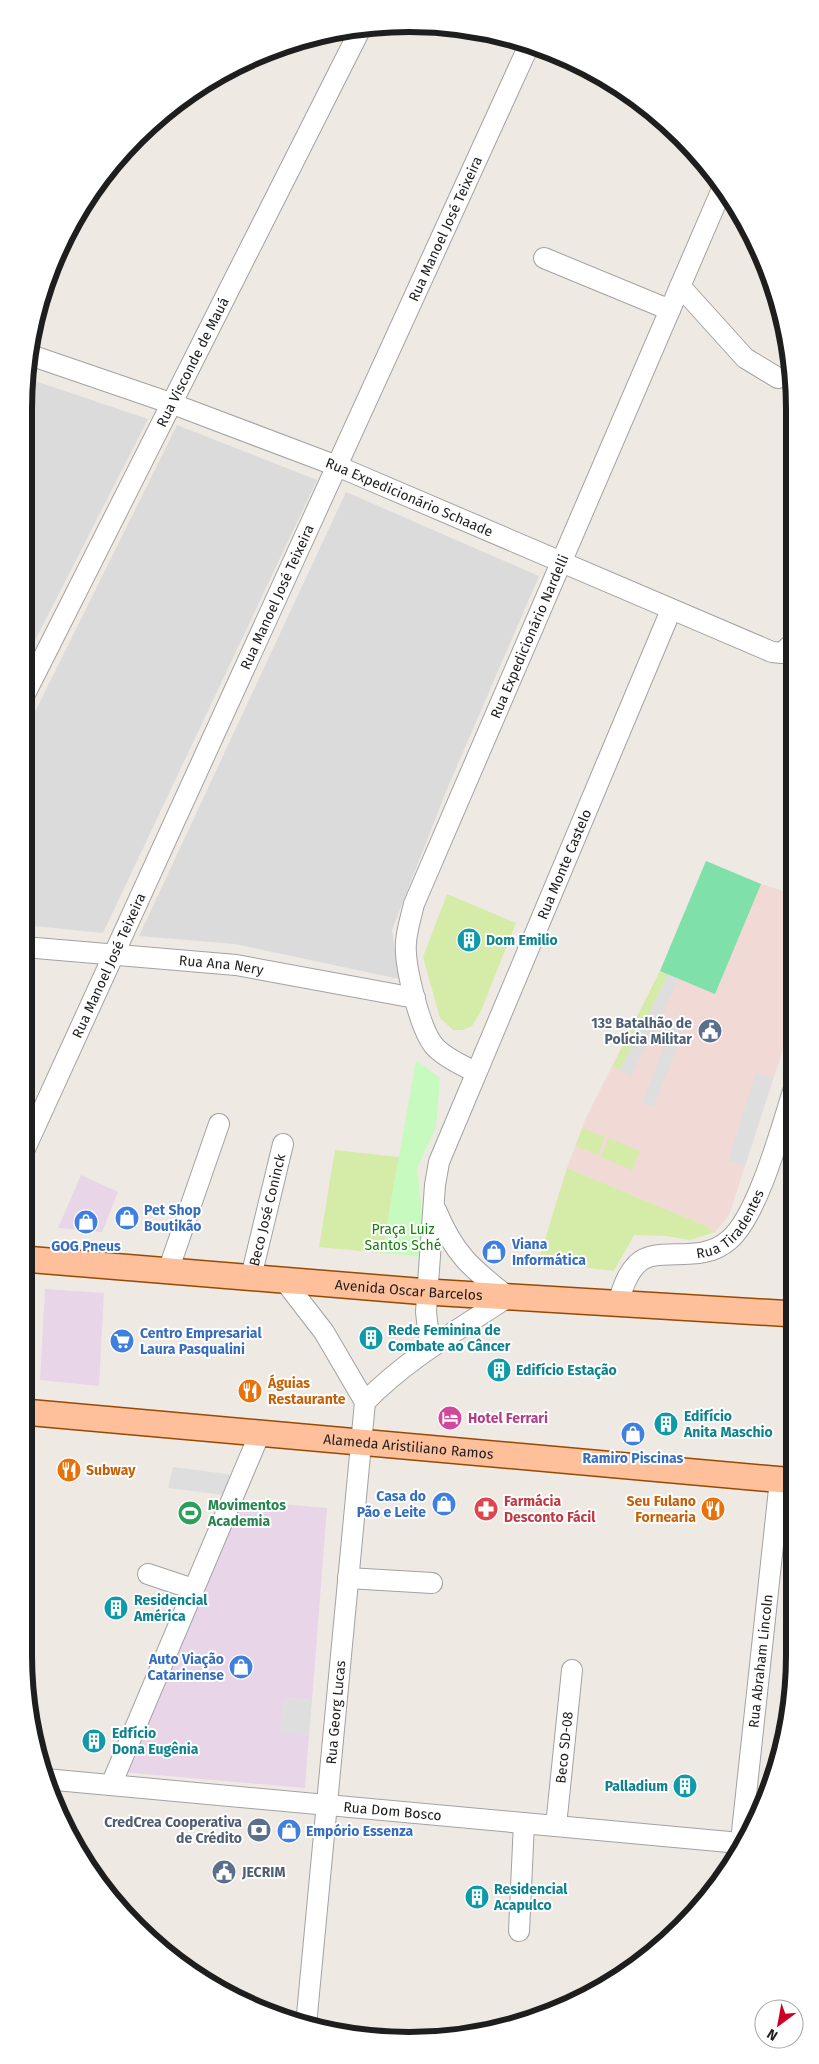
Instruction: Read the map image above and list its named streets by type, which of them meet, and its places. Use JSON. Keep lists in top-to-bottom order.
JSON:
{
  "streets": {
    "main road": ["Avenida Oscar Barcelos", "Alameda Aristiliano Ramos"],
    "street": [
      "Rua Manoel José Teixeira",
      "Rua Visconde de Mauá",
      "Rua Expedicionário Schaade",
      "Rua Expedicionário Nardelli",
      "Rua Monte Castelo",
      "Rua Ana Nery",
      "Beco José Coninck",
      "Rua Tiradentes",
      "Rua Abraham Lincoln",
      "Rua Georg Lucas",
      "Beco SD-08",
      "Rua Dom Bosco"
    ]
  },
  "crossings": [
    ["Rua Manoel José Teixeira", "Rua Expedicionário Schaade"],
    ["Rua Manoel José Teixeira", "Rua Ana Nery"],
    ["Rua Visconde de Mauá", "Rua Expedicionário Schaade"],
    ["Rua Expedicionário Schaade", "Rua Expedicionário Nardelli"],
    ["Rua Expedicionário Schaade", "Rua Monte Castelo"],
    ["Rua Expedicionário Nardelli", "Rua Monte Castelo"],
    ["Rua Expedicionário Nardelli", "Rua Ana Nery"],
    ["Rua Monte Castelo", "Avenida Oscar Barcelos"],
    ["Beco José Coninck", "Avenida Oscar Barcelos"],
    ["Rua Tiradentes", "Avenida Oscar Barcelos"],
    ["Alameda Aristiliano Ramos", "Rua Georg Lucas"],
    ["Rua Georg Lucas", "Rua Dom Bosco"],
    ["Beco SD-08", "Rua Dom Bosco"]
  ],
  "parks": ["Praça Luiz Santos Sché"],
  "places": {
    "building": [
      "Dom Emilio",
      "Rede Feminina de Combate ao Câncer",
      "Edifício Estação",
      "Edifício Anita Maschio",
      "Residencial América",
      "Edfício Dona Eugênia",
      "Palladium",
      "Residencial Acapulco"
    ],
    "public building": ["13º Batalhão de Polícia Militar", "JECRIM"],
    "shop": [
      "Pet Shop Boutikão",
      "GOG Pneus",
      "Viana Informática",
      "Ramiro Piscinas",
      "Casa do Pão e Leite",
      "Auto Viação Catarinense",
      "Empório Essenza"
    ],
    "supermarket": ["Centro Empresarial Laura Pasqualini"],
    "restaurant": ["Águias Restaurante", "Subway", "Seu Fulano Fornearia"],
    "hotel": ["Hotel Ferrari"],
    "pharmacy": ["Farmácia Desconto Fácil"],
    "sports": ["Movimentos Academia"],
    "bank": ["CredCrea Cooperativa de Crédito"]
  },
  "north": "bottom left"
}
